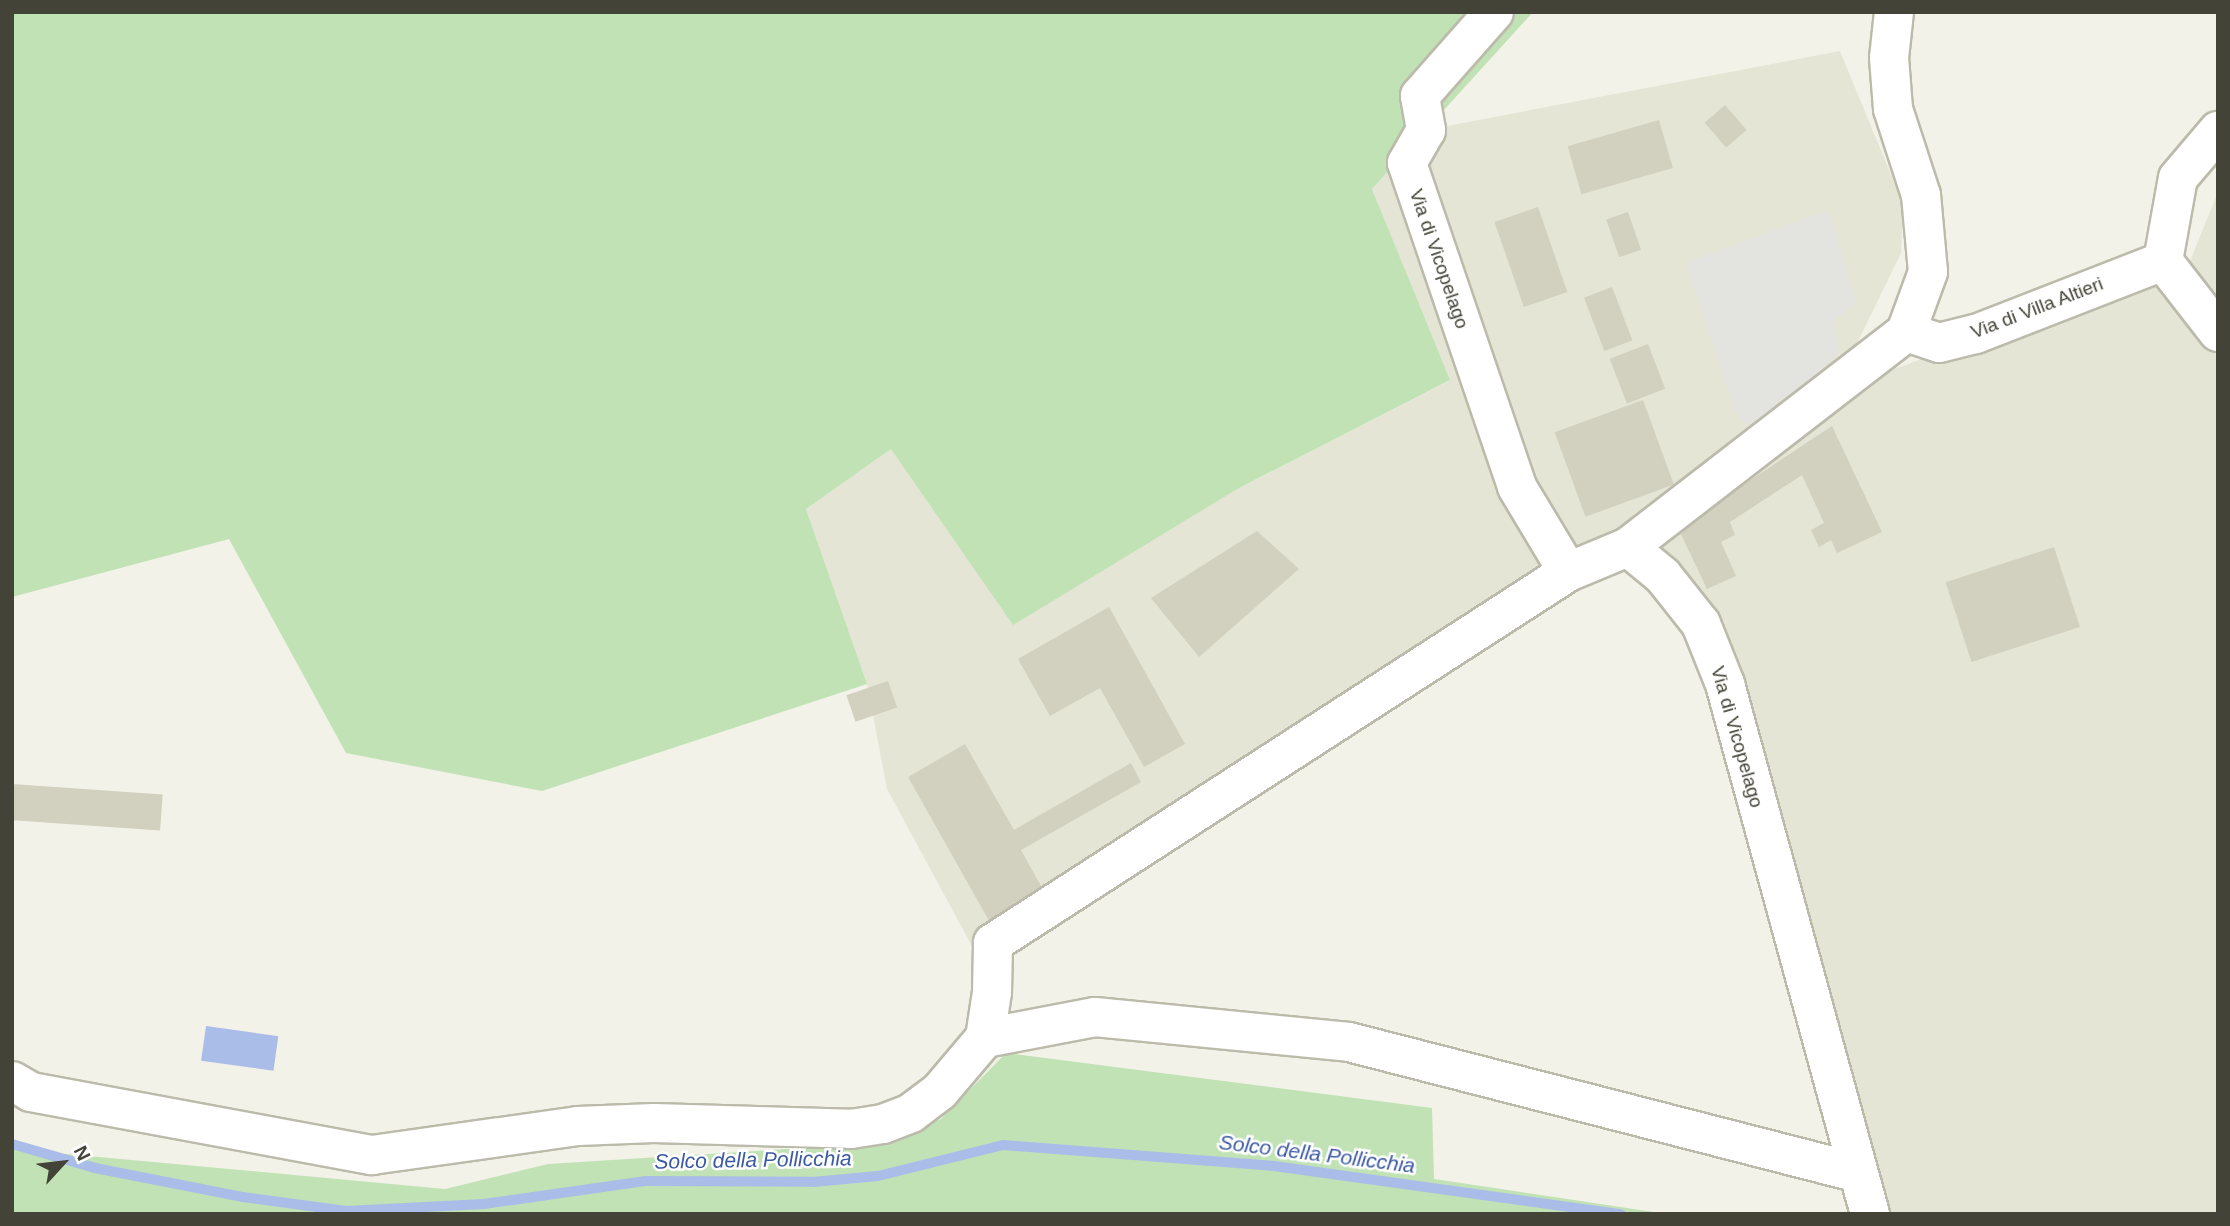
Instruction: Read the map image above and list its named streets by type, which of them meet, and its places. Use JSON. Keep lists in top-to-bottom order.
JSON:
{
  "streets": {
    "street": ["Via di Vicopelago", "Via di Villa Altieri"]
  },
  "water": ["Solco della Pollicchia"],
  "north": "top right"
}
